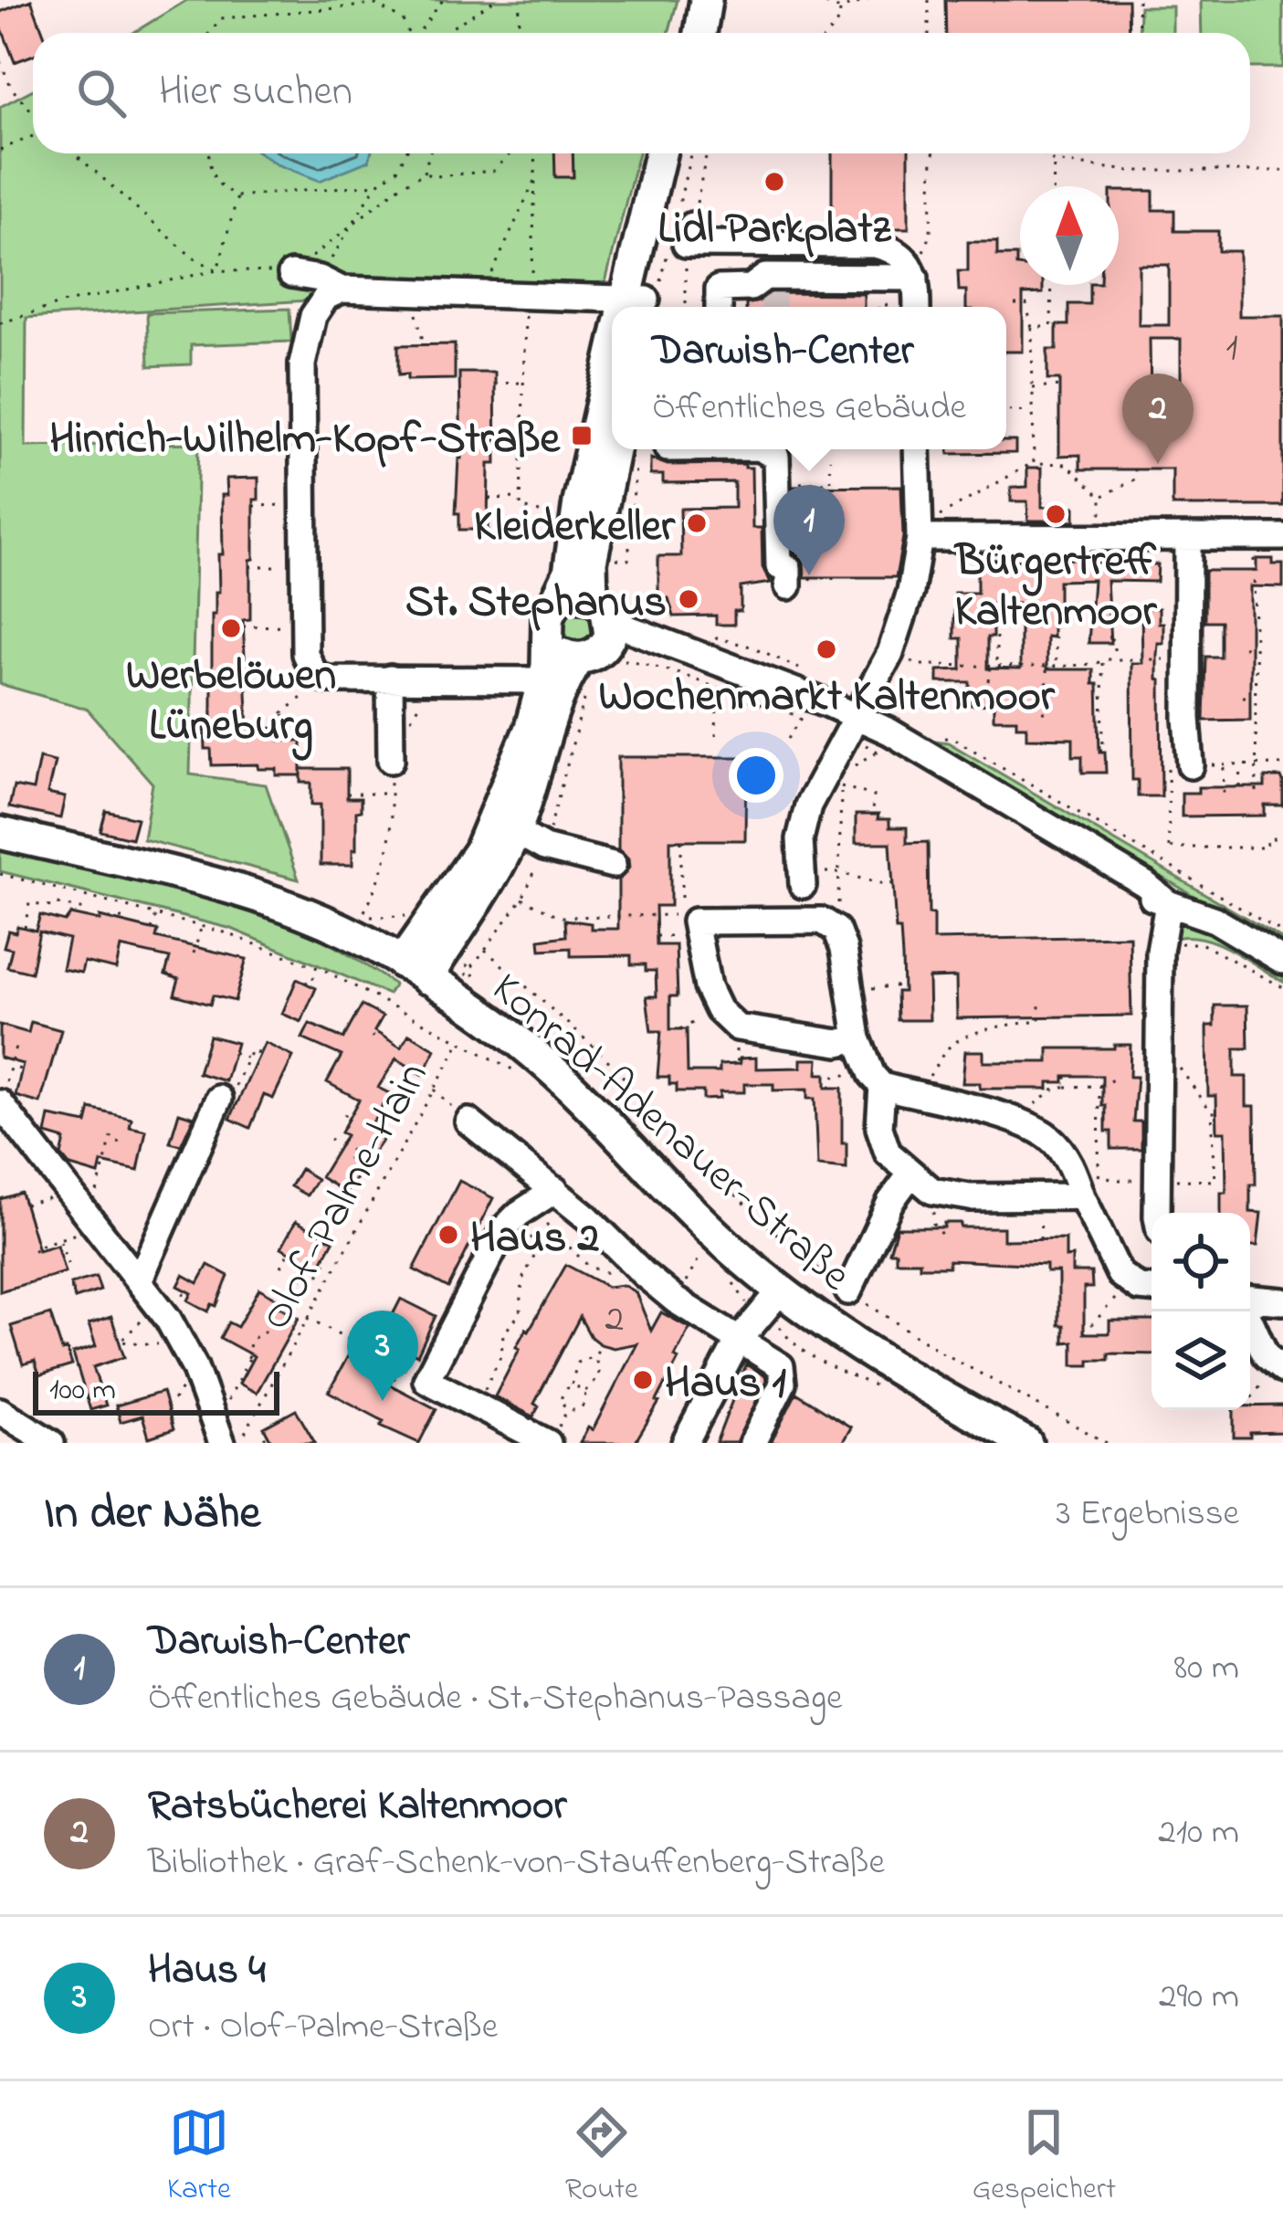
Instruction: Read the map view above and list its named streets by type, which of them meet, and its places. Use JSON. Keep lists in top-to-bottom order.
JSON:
{
  "streets": {
    "main road": ["Konrad-Adenauer-Straße"],
    "path": ["Olof-Palme-Hain"]
  },
  "places": {
    "other": [
      "Lidl Parkplatz",
      "Bürgertreff Kaltenmoor",
      "Kleiderkeller",
      "St. Stephanus",
      "Werbelöwen Lüneburg",
      "Wochenmarkt Kaltenmoor",
      "Haus 2",
      "Haus 1"
    ],
    "transit": ["Hinrich-Wilhelm-Kopf-Straße"]
  },
  "house_numbers": ["1", "2"],
  "scale_bar": "100 m",
  "north": "top",
  "page": {
    "search": "Hier suchen",
    "popup": ["Darwish-Center", "Öffentliches Gebäude"],
    "pins": ["2", "1", "3"],
    "scale": "100 m",
    "heading": ["In der Nähe", "3 Ergebnisse"],
    "list": [
      {
        "mark": "1",
        "name": "Darwish-Center",
        "note": "Öffentliches Gebäude · St.-Stephanus-Passage",
        "value": "80 m"
      },
      {
        "mark": "2",
        "name": "Ratsbücherei Kaltenmoor",
        "note": "Bibliothek · Graf-Schenk-von-Stauffenberg-Straße",
        "value": "210 m"
      },
      {
        "mark": "3",
        "name": "Haus 4",
        "note": "Ort · Olof-Palme-Straße",
        "value": "290 m"
      }
    ],
    "nav": ["Karte", "Route", "Gespeichert"]
  }
}
